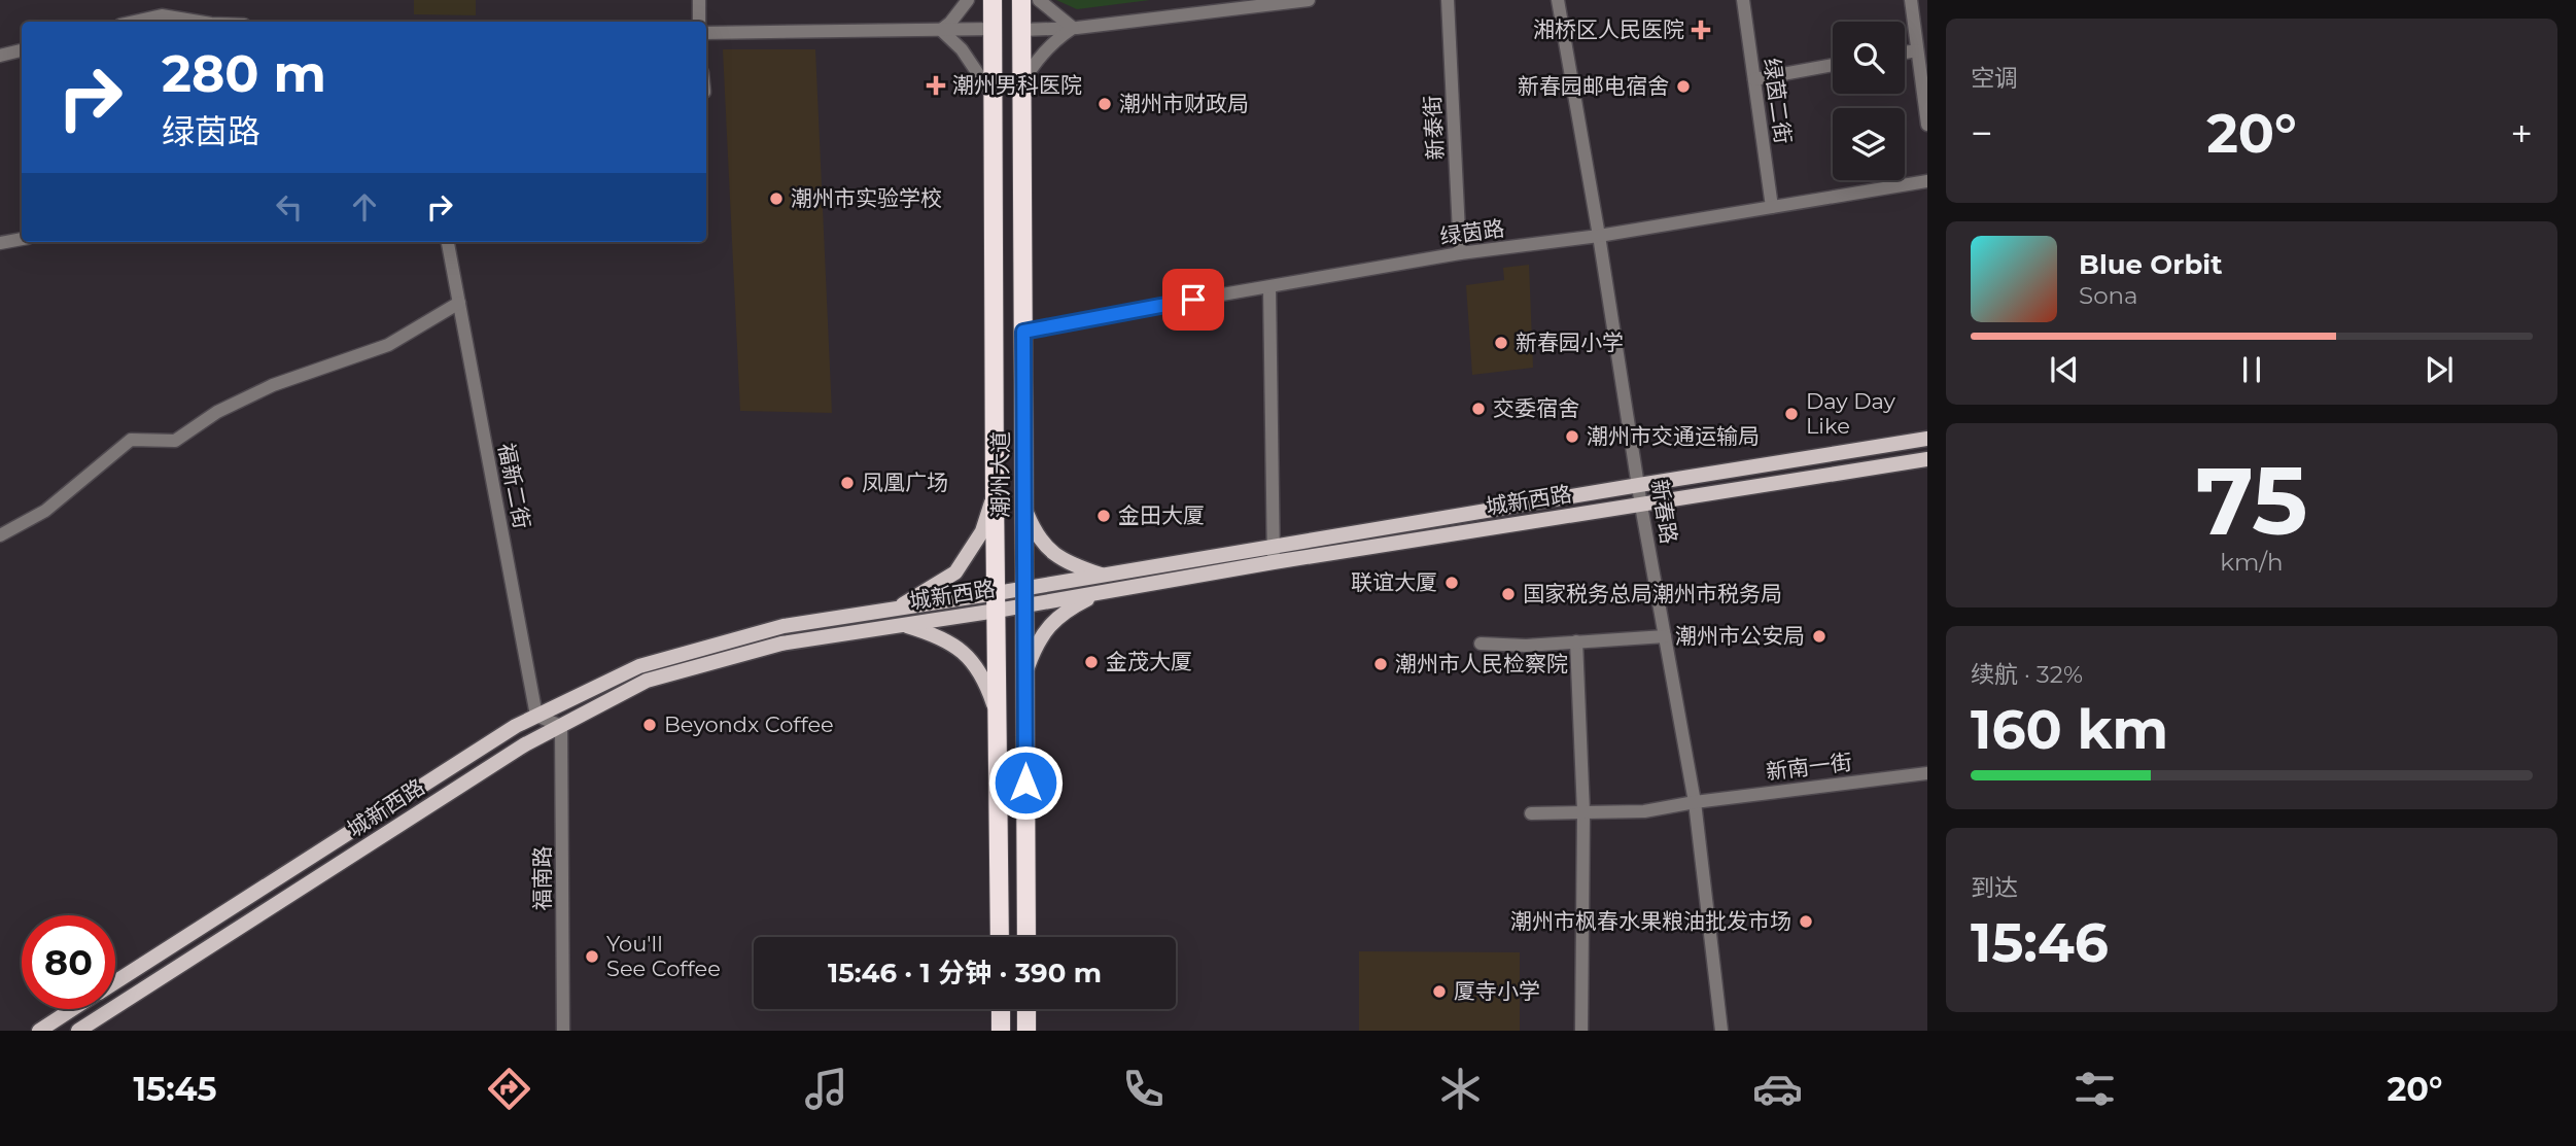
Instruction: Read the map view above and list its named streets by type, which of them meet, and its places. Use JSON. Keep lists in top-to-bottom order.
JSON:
{
  "streets": {
    "highway": ["潮州大道"],
    "main road": ["城新西路"],
    "street": [
      "绿茵二街",
      "新泰街",
      "绿茵路",
      "福新二街",
      "新春路",
      "新南一街",
      "福南路"
    ]
  },
  "crossings": [
    ["绿茵二街", "绿茵路"],
    ["新泰街", "绿茵路"],
    ["绿茵路", "潮州大道"],
    ["绿茵路", "新春路"],
    ["潮州大道", "城新西路"],
    ["福新二街", "城新西路"],
    ["城新西路", "新春路"],
    ["城新西路", "福南路"],
    ["新春路", "新南一街"]
  ],
  "places": {
    "health": ["湘桥区人民医院", "潮州男科医院"],
    "other": [
      "新春园邮电宿舍",
      "潮州市财政局",
      "潮州市实验学校",
      "新春园小学",
      "交委宿舍",
      "Day Day Like",
      "潮州市交通运输局",
      "凤凰广场",
      "金田大厦",
      "联谊大厦",
      "国家税务总局潮州市税务局",
      "潮州市公安局",
      "金茂大厦",
      "潮州市人民检察院",
      "Beyondx Coffee",
      "潮州市枫春水果粮油批发市场",
      "You'll See Coffee",
      "厦寺小学"
    ]
  },
  "page": {
    "tile": [
      "空调",
      ["75", "km/h"],
      ["续航 · 32%", "160 km"],
      ["到达", "15:46"]
    ],
    "turn": ["280 m", "绿茵路"],
    "heat": ["−", "20°", "+"],
    "song": ["Blue Orbit", "Sona"],
    "limit": "80",
    "trip": "15:46 · 1 分钟 · 390 m",
    "tabs": ["15:45", "20°"]
  }
}
